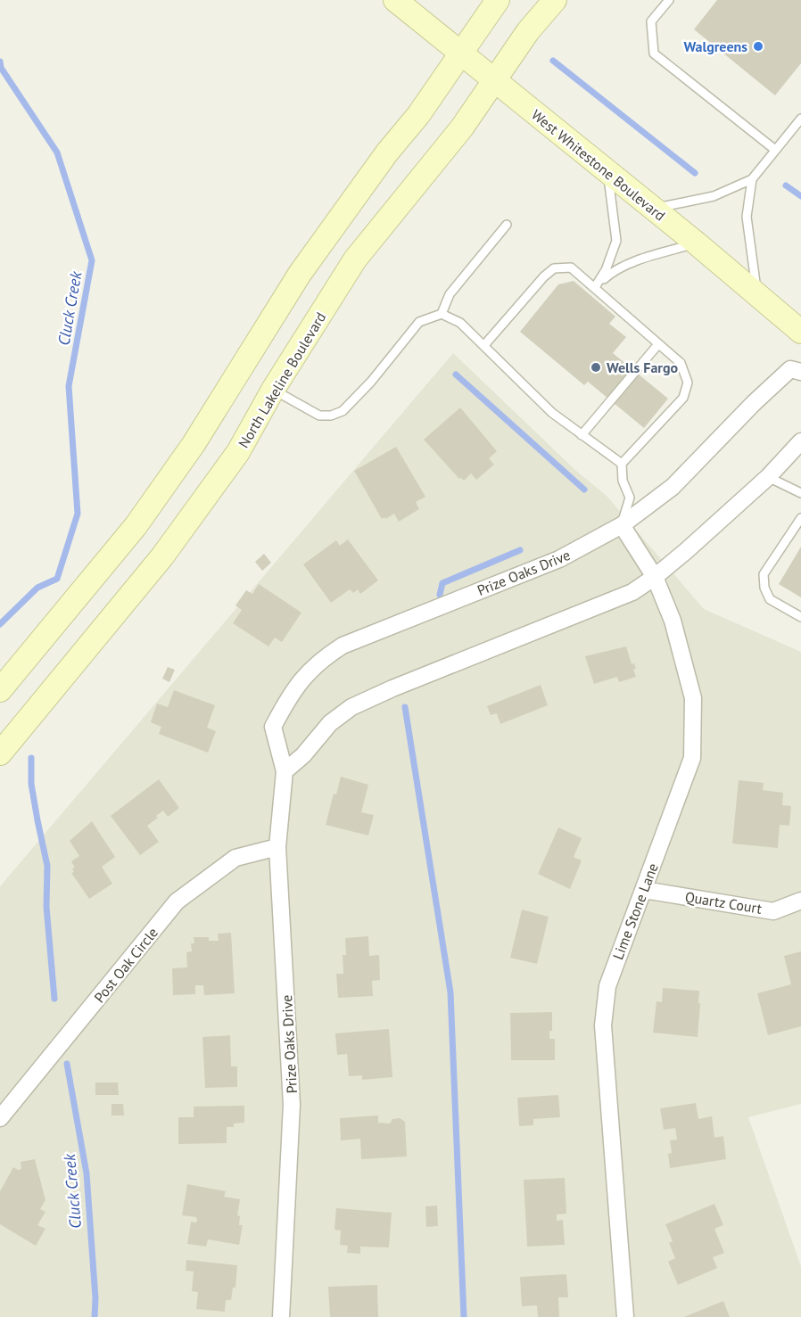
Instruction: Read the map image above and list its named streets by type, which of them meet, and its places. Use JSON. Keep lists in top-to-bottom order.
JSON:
{
  "streets": {
    "main road": ["West Whitestone Boulevard", "North Lakeline Boulevard"],
    "street": [
      "Prize Oaks Drive",
      "Quartz Court",
      "Lime Stone Lane",
      "Post Oak Circle"
    ]
  },
  "crossings": [
    ["West Whitestone Boulevard", "North Lakeline Boulevard"],
    ["Prize Oaks Drive", "Lime Stone Lane"],
    ["Prize Oaks Drive", "Post Oak Circle"],
    ["Quartz Court", "Lime Stone Lane"]
  ],
  "water": ["Cluck Creek"],
  "places": ["Walgreens", "Wells Fargo"]
}
